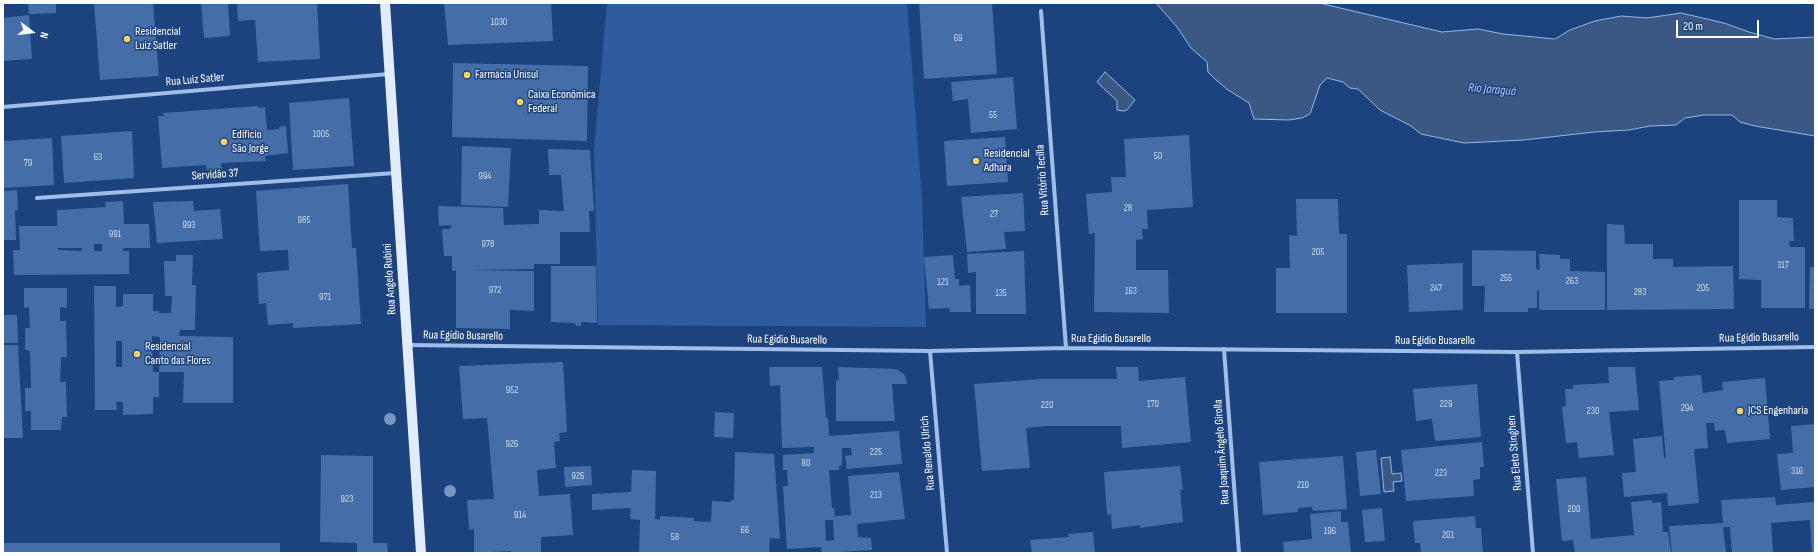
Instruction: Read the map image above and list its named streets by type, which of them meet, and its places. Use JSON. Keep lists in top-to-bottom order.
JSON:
{
  "streets": {
    "main road": ["Rua Angelo Rubini"],
    "street": [
      "Rua Luiz Satler",
      "Servidão 37",
      "Rua Vitório Tecilla",
      "Rua Egídio Busarello",
      "Rua Joaquim Ângelo Girolla",
      "Rua Renaldo Ulrich",
      "Rua Eleto Stinghen"
    ]
  },
  "crossings": [
    ["Rua Luiz Satler", "Rua Angelo Rubini"],
    ["Servidão 37", "Rua Angelo Rubini"],
    ["Rua Vitório Tecilla", "Rua Egídio Busarello"],
    ["Rua Angelo Rubini", "Rua Egídio Busarello"],
    ["Rua Egídio Busarello", "Rua Joaquim Ângelo Girolla"],
    ["Rua Egídio Busarello", "Rua Renaldo Ulrich"],
    ["Rua Egídio Busarello", "Rua Eleto Stinghen"]
  ],
  "water": ["Rio Jaraguá"],
  "places": [
    "Residencial Luiz Satler",
    "Farmácia Unisul",
    "Caixa Econômica Federal",
    "Edifício São Jorge",
    "Residencial Adhara",
    "Residencial Canto das Flores",
    "JCS Engenharia"
  ],
  "house_numbers": [
    "1030",
    "69",
    "55",
    "1005",
    "50",
    "63",
    "79",
    "994",
    "28",
    "27",
    "985",
    "993",
    "991",
    "978",
    "205",
    "317",
    "255",
    "263",
    "121",
    "247",
    "205",
    "972",
    "163",
    "283",
    "135",
    "971",
    "952",
    "170",
    "229",
    "220",
    "294",
    "230",
    "926",
    "225",
    "80",
    "316",
    "223",
    "926",
    "210",
    "213",
    "923",
    "200",
    "914",
    "66",
    "196",
    "201",
    "58"
  ],
  "scale_bar": "20 m",
  "north": "right"
}
